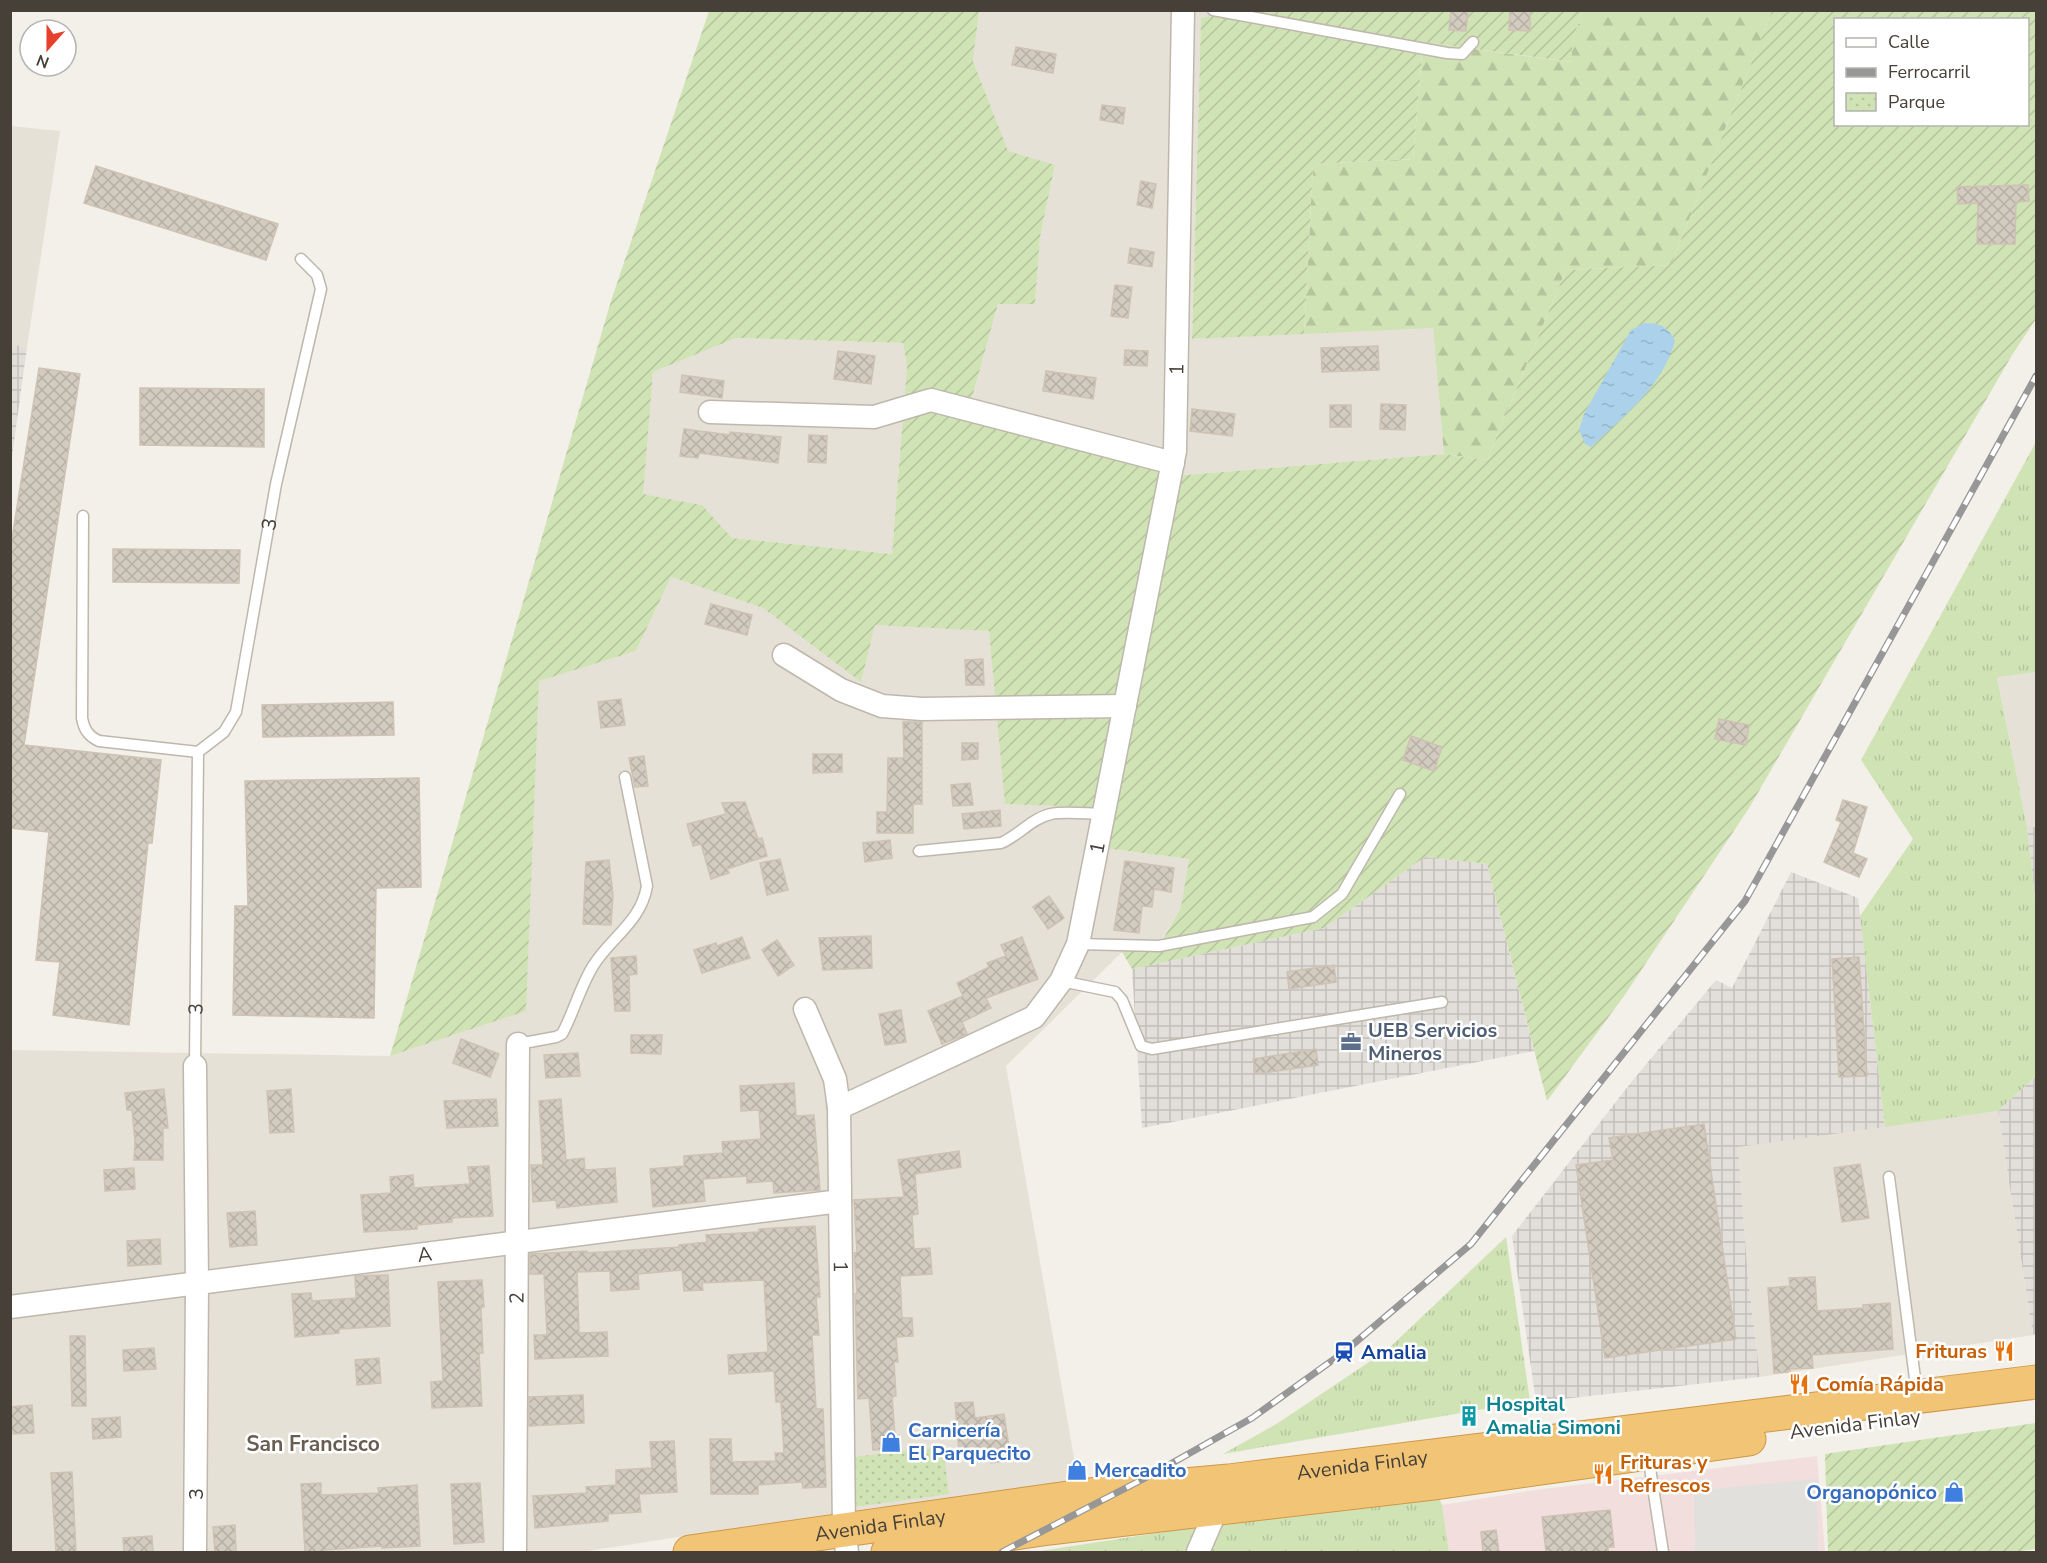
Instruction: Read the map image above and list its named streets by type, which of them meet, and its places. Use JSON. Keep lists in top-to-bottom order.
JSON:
{
  "streets": {
    "highway": ["Avenida Finlay"],
    "street": [
      "1",
      "3",
      "A",
      "2"
    ]
  },
  "crossings": [
    ["1", "A"],
    ["1", "Avenida Finlay"],
    ["3", "A"],
    ["A", "2"]
  ],
  "districts": ["San Francisco"],
  "places": {
    "office": ["UEB Servicios Mineros"],
    "restaurant": ["Frituras", "Comía Rápida", "Frituras y Refrescos"],
    "station": ["Amalia"],
    "building": ["Hospital Amalia Simoni"],
    "shop": ["Carnicería El Parquecito", "Mercadito", "Organopónico"]
  },
  "legend": ["Calle", "Ferrocarril", "Parque"],
  "north": "bottom"
}
